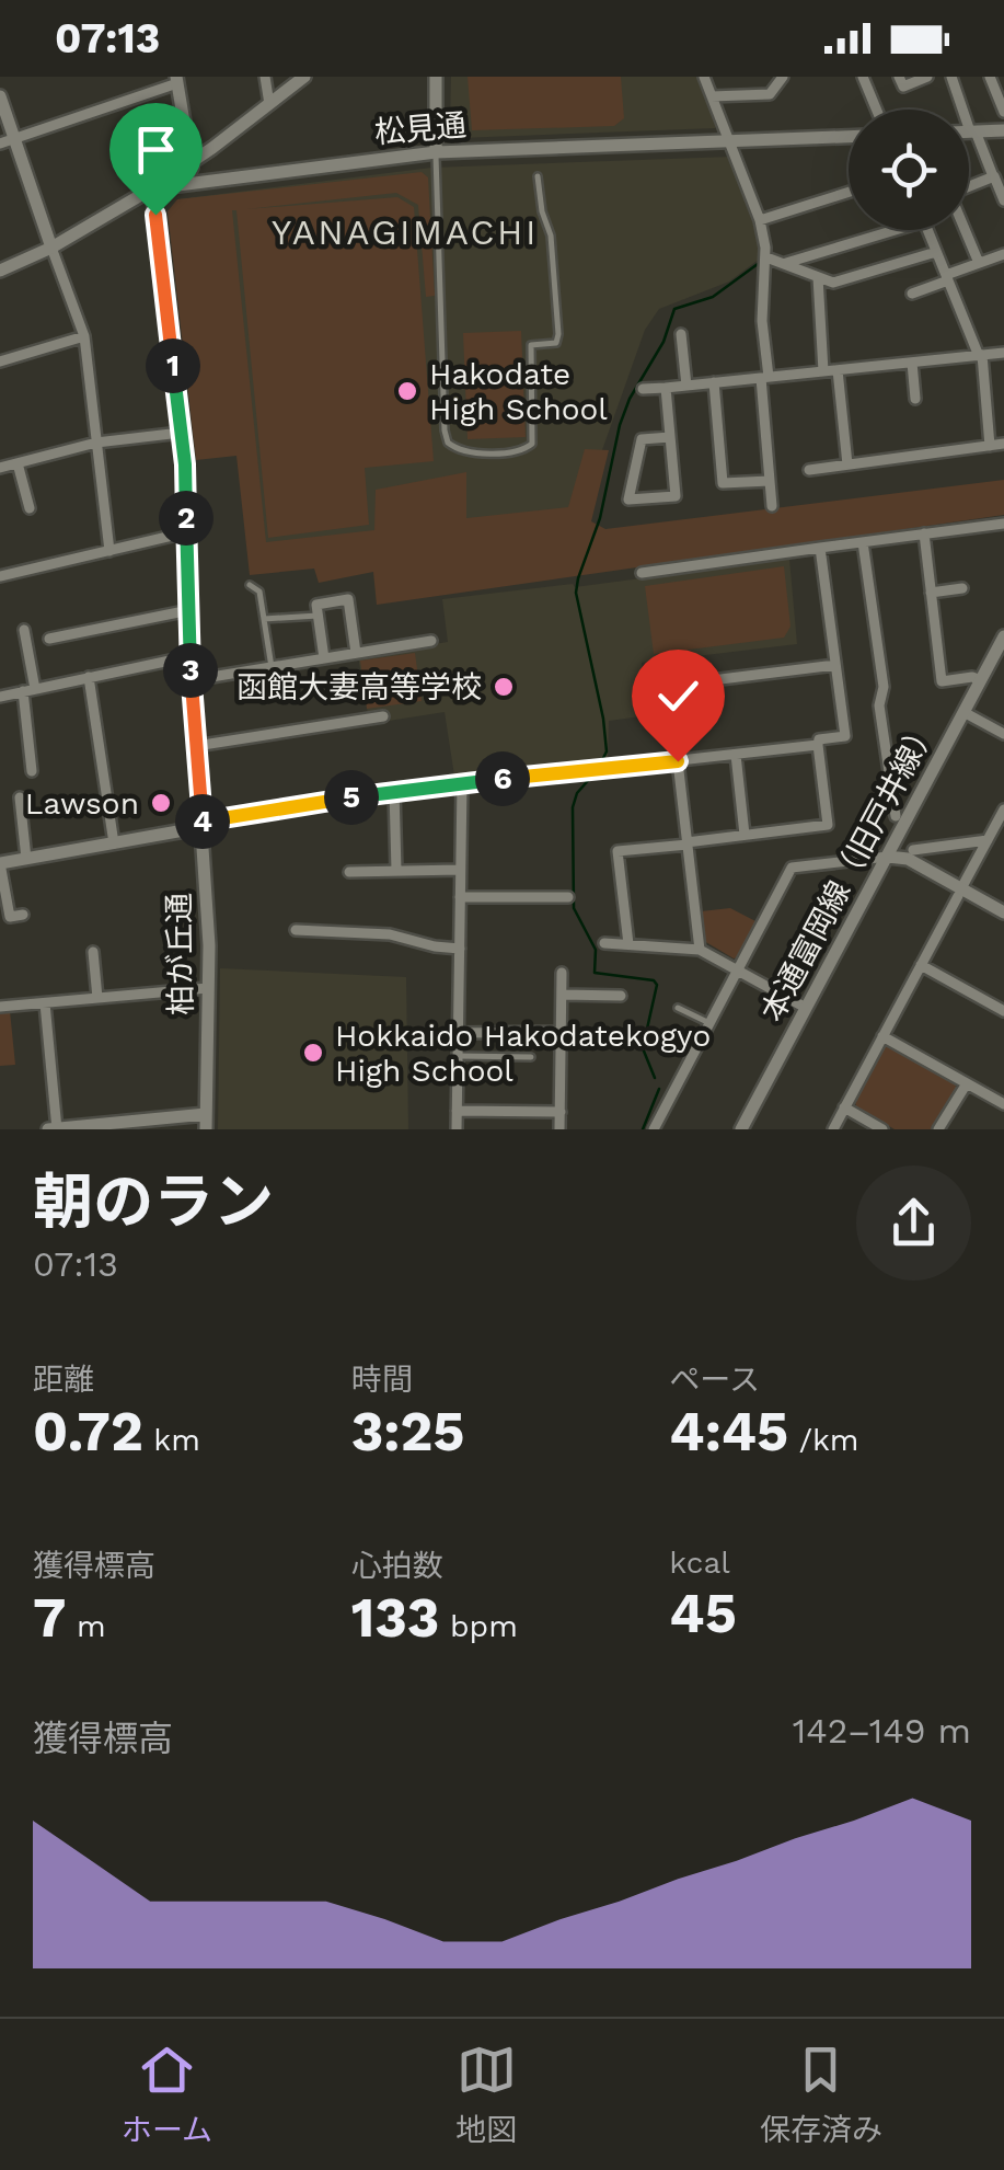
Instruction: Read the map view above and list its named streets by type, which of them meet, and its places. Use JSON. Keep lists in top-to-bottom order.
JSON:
{
  "streets": {
    "street": ["松見通", "本通富岡線（旧戸井線）", "柏が丘通"]
  },
  "crossings": [
    ["松見通", "柏が丘通"]
  ],
  "districts": ["YANAGIMACHI"],
  "places": [
    "Hakodate High School",
    "函館大妻高等学校",
    "Lawson",
    "Hokkaido Hakodatekogyo High School"
  ],
  "page": {
    "status": "07:13",
    "pins": [
      "1",
      "2",
      "3",
      "6",
      "5",
      "4"
    ],
    "heading": ["朝のラン", "07:13"],
    "stats": [
      ["距離", "0.72 km"],
      ["時間", "3:25"],
      ["ペース", "4:45 /km"],
      ["獲得標高", "7 m"],
      ["心拍数", "133 bpm"],
      ["kcal", "45"]
    ],
    "chart": ["獲得標高", "142–149 m"],
    "tabs": ["ホーム", "地図", "保存済み"]
  }
}
